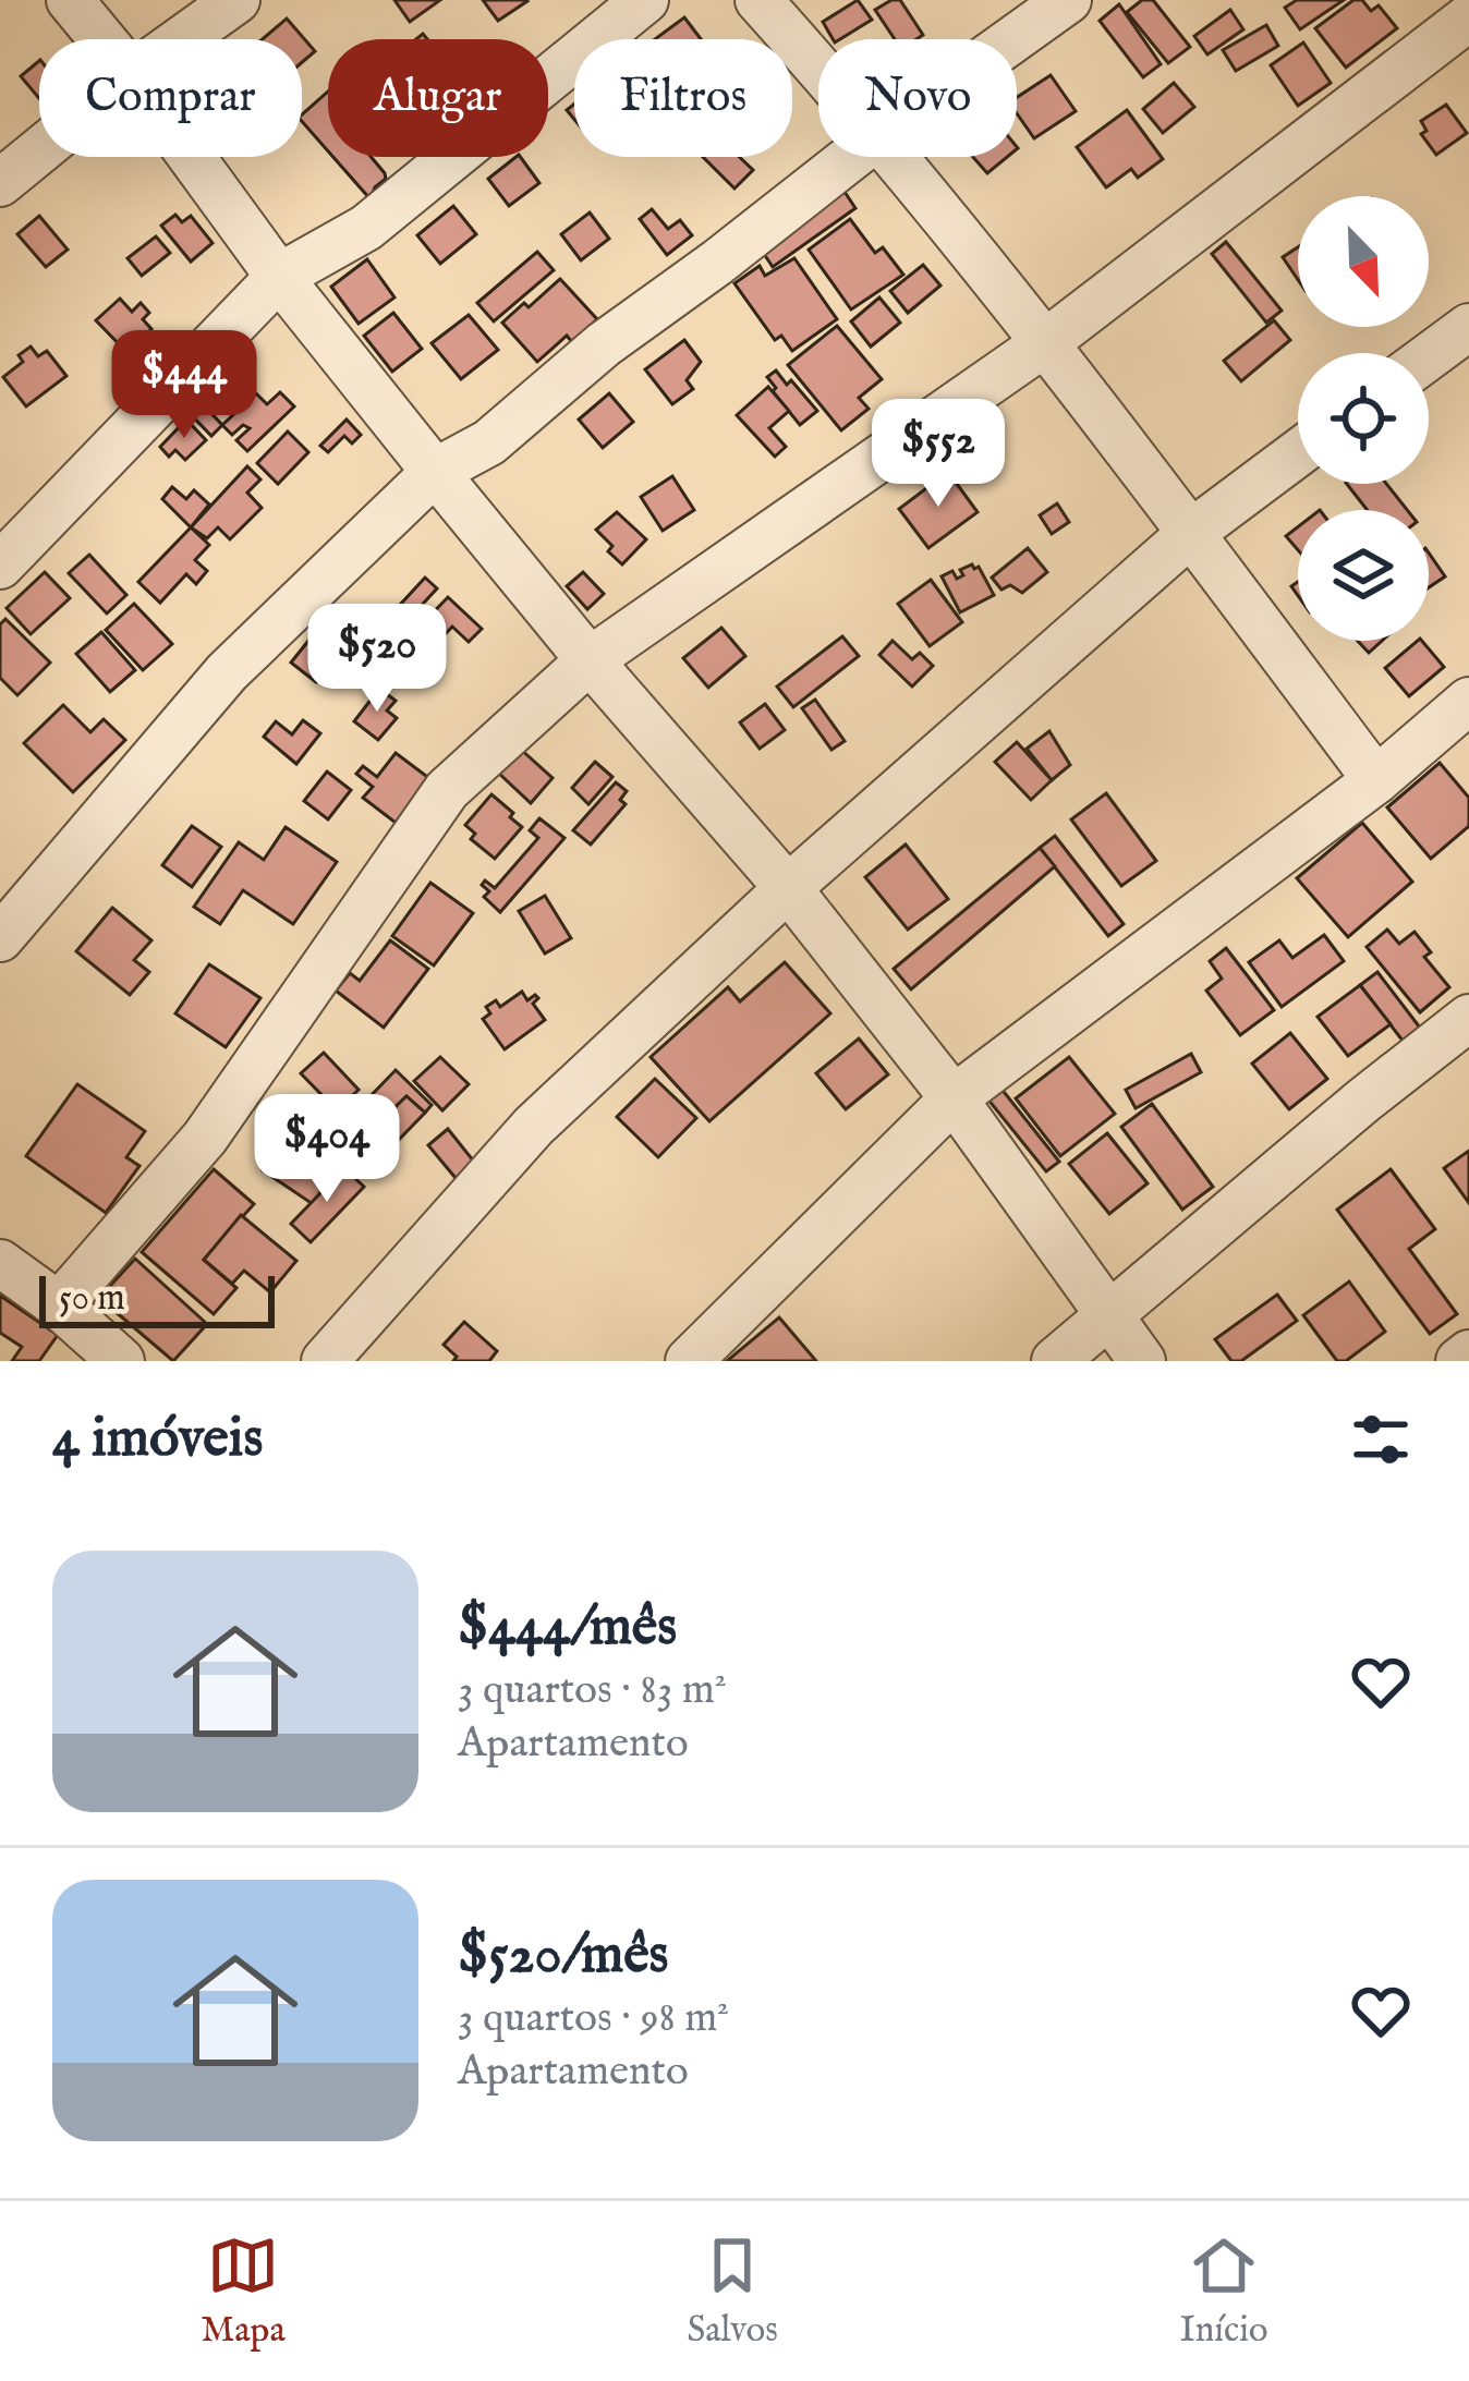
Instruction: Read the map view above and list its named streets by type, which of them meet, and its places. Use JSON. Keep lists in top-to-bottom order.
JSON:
{
  "scale_bar": "50 m",
  "north": "bottom right",
  "page": {
    "chip": [
      "Comprar",
      "Alugar",
      "Filtros",
      "Novo"
    ],
    "price": [
      "$444",
      "$552",
      "$520",
      "$404"
    ],
    "scale": "50 m",
    "heading": "4 imóveis",
    "list": [
      {
        "name": "$444/mês",
        "note": "3 quartos · 83 m² · Apartamento"
      },
      {
        "name": "$520/mês",
        "note": "3 quartos · 98 m² · Apartamento"
      }
    ],
    "tabs": ["Mapa", "Salvos", "Início"]
  }
}
